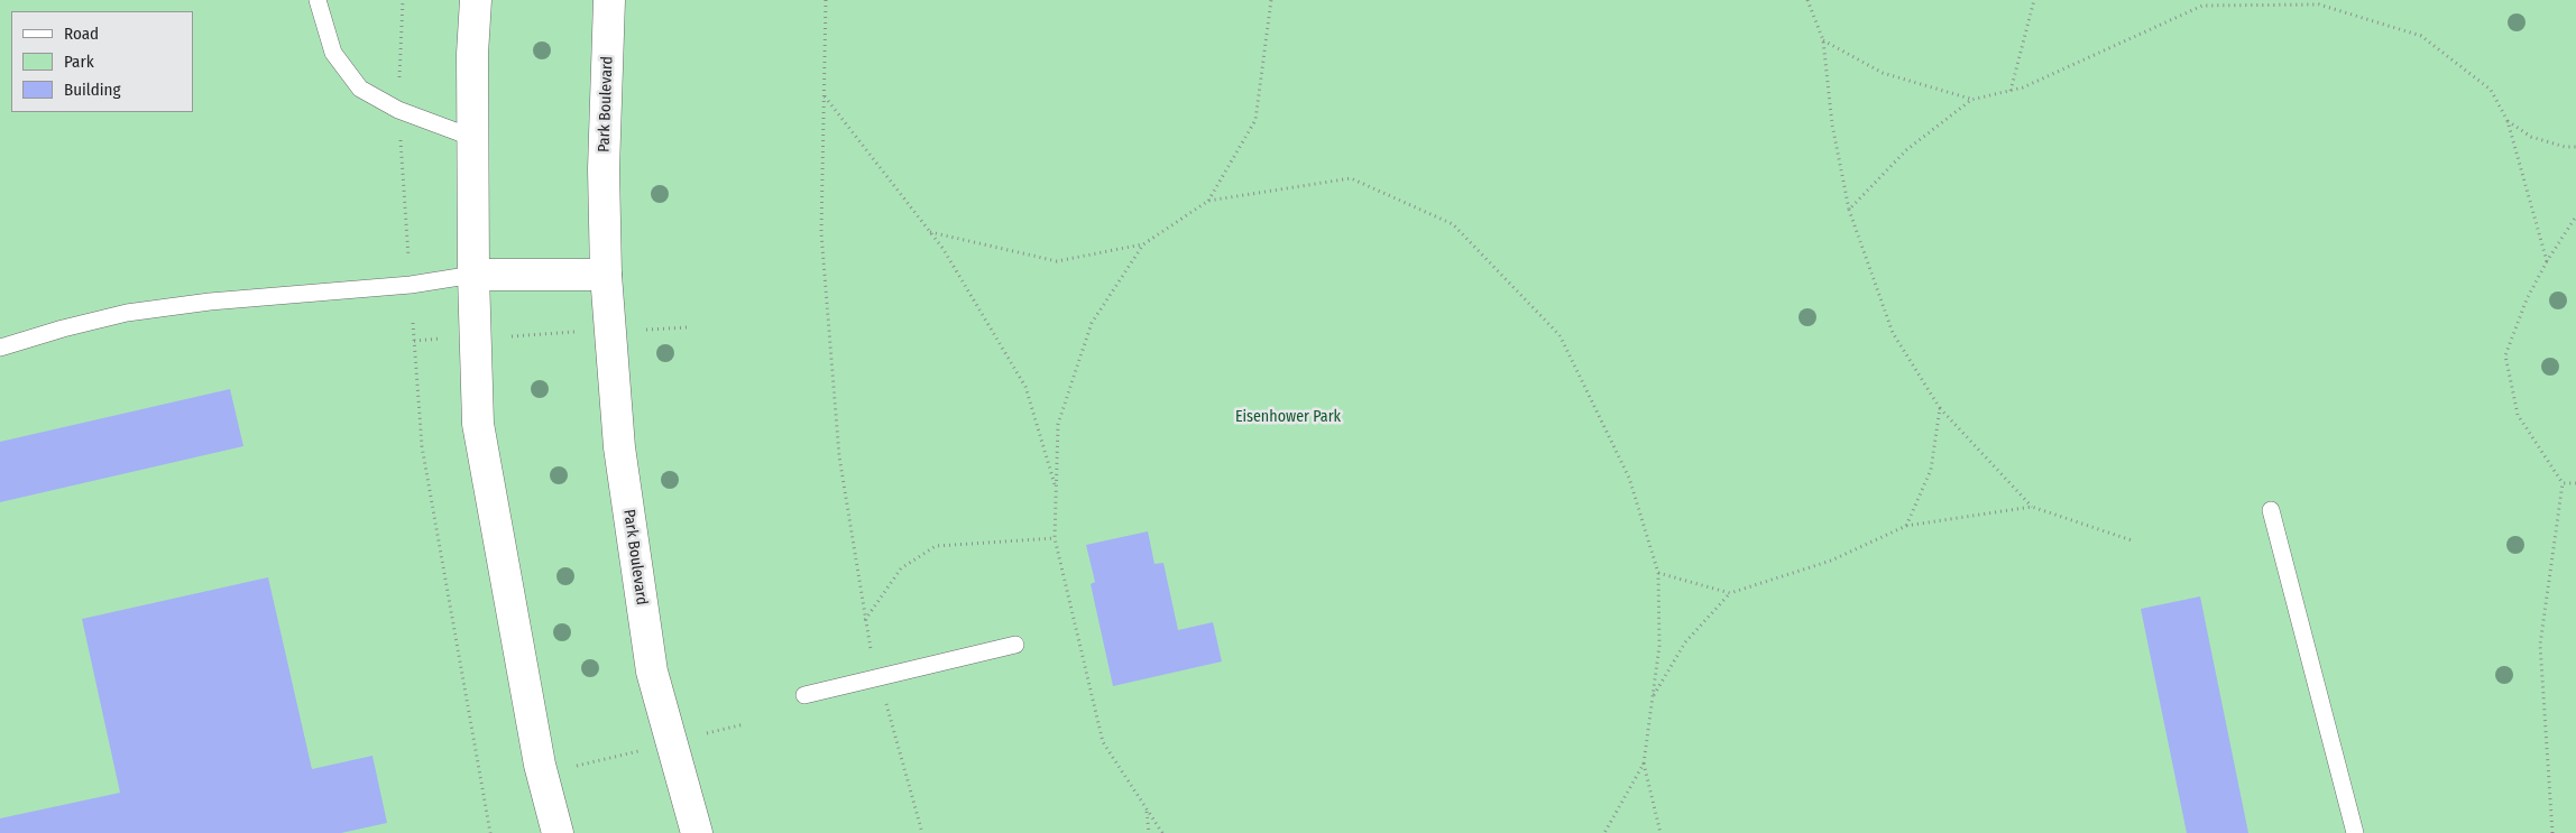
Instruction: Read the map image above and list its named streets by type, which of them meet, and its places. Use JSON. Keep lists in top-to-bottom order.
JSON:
{
  "streets": {
    "street": ["Park Boulevard"]
  },
  "parks": ["Eisenhower Park"],
  "legend": ["Road", "Park", "Building"]
}
